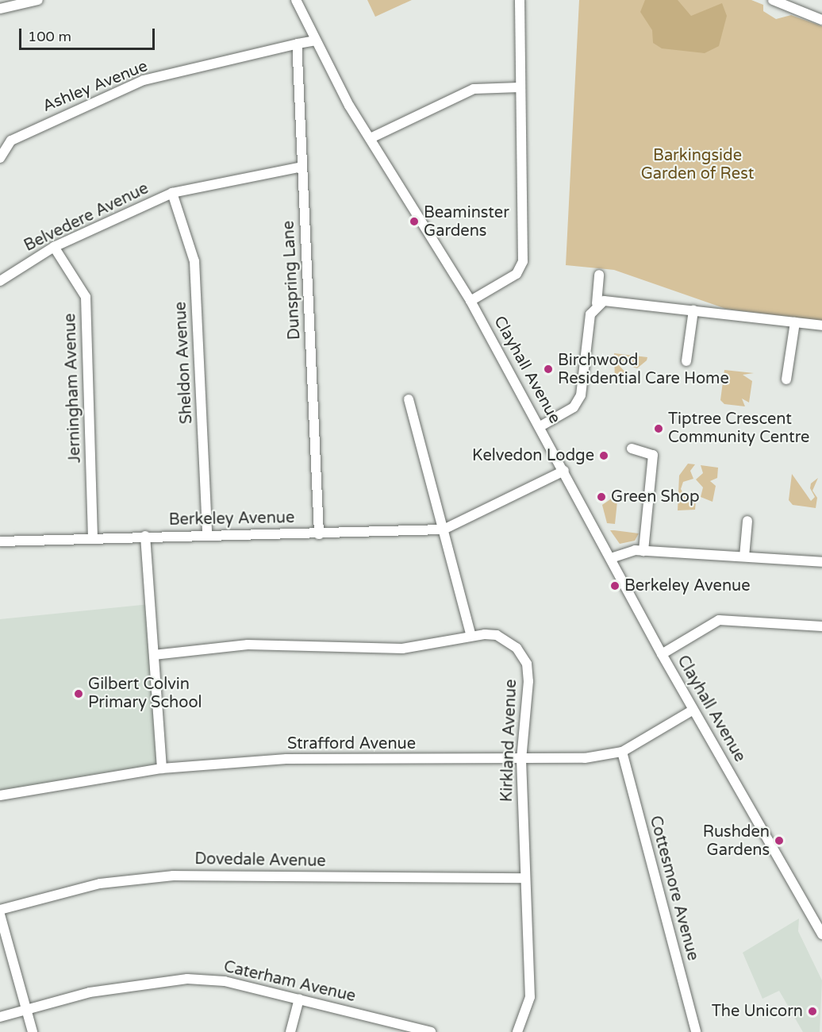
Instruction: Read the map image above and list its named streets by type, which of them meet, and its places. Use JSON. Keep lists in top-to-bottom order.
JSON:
{
  "streets": {
    "street": [
      "Ashley Avenue",
      "Belvedere Avenue",
      "Dunspring Lane",
      "Sheldon Avenue",
      "Clayhall Avenue",
      "Jerningham Avenue",
      "Berkeley Avenue",
      "Kirkland Avenue",
      "Strafford Avenue",
      "Dovedale Avenue",
      "Cottesmore Avenue",
      "Caterham Avenue"
    ]
  },
  "crossings": [
    ["Ashley Avenue", "Dunspring Lane"],
    ["Belvedere Avenue", "Dunspring Lane"],
    ["Belvedere Avenue", "Sheldon Avenue"],
    ["Belvedere Avenue", "Jerningham Avenue"],
    ["Dunspring Lane", "Berkeley Avenue"],
    ["Sheldon Avenue", "Berkeley Avenue"],
    ["Clayhall Avenue", "Berkeley Avenue"],
    ["Clayhall Avenue", "Strafford Avenue"],
    ["Jerningham Avenue", "Berkeley Avenue"],
    ["Kirkland Avenue", "Strafford Avenue"],
    ["Kirkland Avenue", "Dovedale Avenue"],
    ["Strafford Avenue", "Cottesmore Avenue"]
  ],
  "parks": ["Barkingside Garden of Rest"],
  "places": [
    "Beaminster Gardens",
    "Birchwood Residential Care Home",
    "Tiptree Crescent Community Centre",
    "Kelvedon Lodge",
    "Green Shop",
    "Berkeley Avenue",
    "Gilbert Colvin Primary School",
    "Rushden Gardens",
    "The Unicorn"
  ],
  "scale_bar": "100 m"
}
